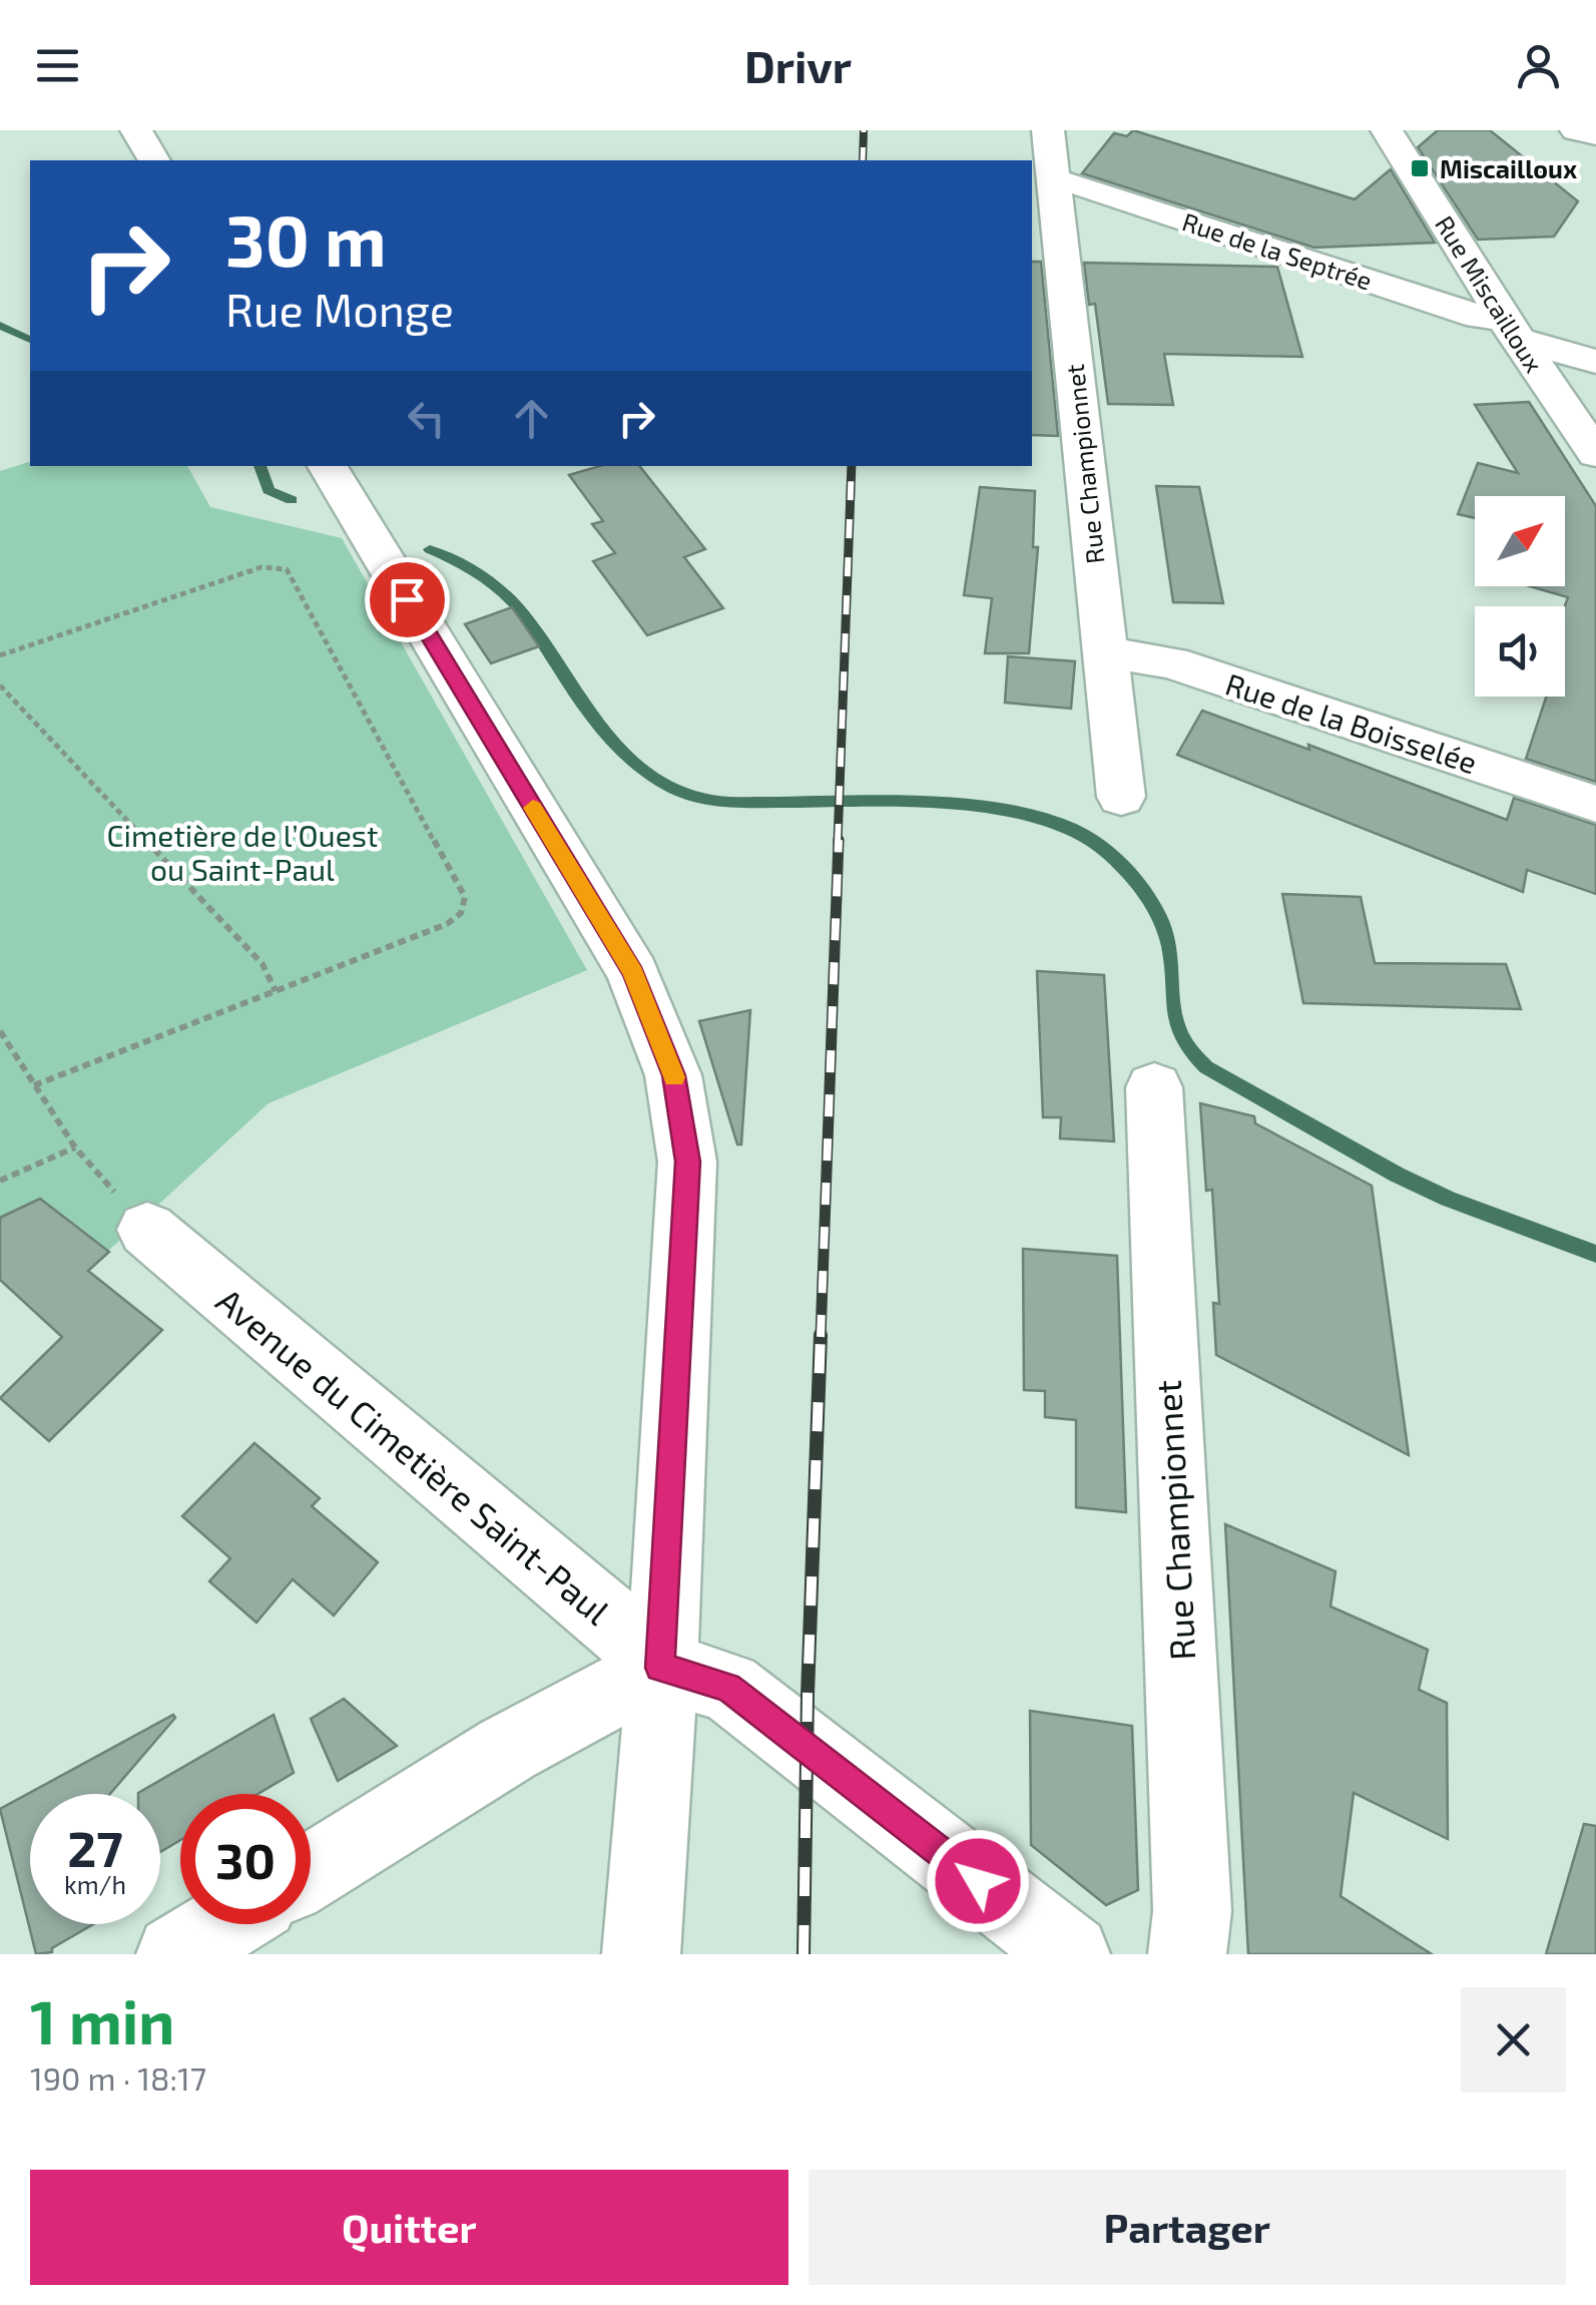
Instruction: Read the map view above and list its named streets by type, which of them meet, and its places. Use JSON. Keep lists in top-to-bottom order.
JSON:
{
  "streets": {
    "street": [
      "Rue de la Septrée",
      "Rue Miscailloux",
      "Rue Championnet",
      "Rue de la Boisselée",
      "Avenue du Cimetière Saint-Paul"
    ]
  },
  "crossings": [
    ["Rue de la Septrée", "Rue Miscailloux"],
    ["Rue de la Septrée", "Rue Championnet"],
    ["Rue Championnet", "Rue de la Boisselée"]
  ],
  "parks": ["Cimetière de l’Ouest ou Saint-Paul"],
  "places": {
    "transit": ["Miscailloux"]
  },
  "north": "top right",
  "page": {
    "header": "Drivr",
    "turn": ["30 m", "Rue Monge"],
    "speed": "27 km/h",
    "limit": "30",
    "heading": ["1 min", "190 m · 18:17"],
    "buttons": ["Quitter", "Partager"]
  }
}
